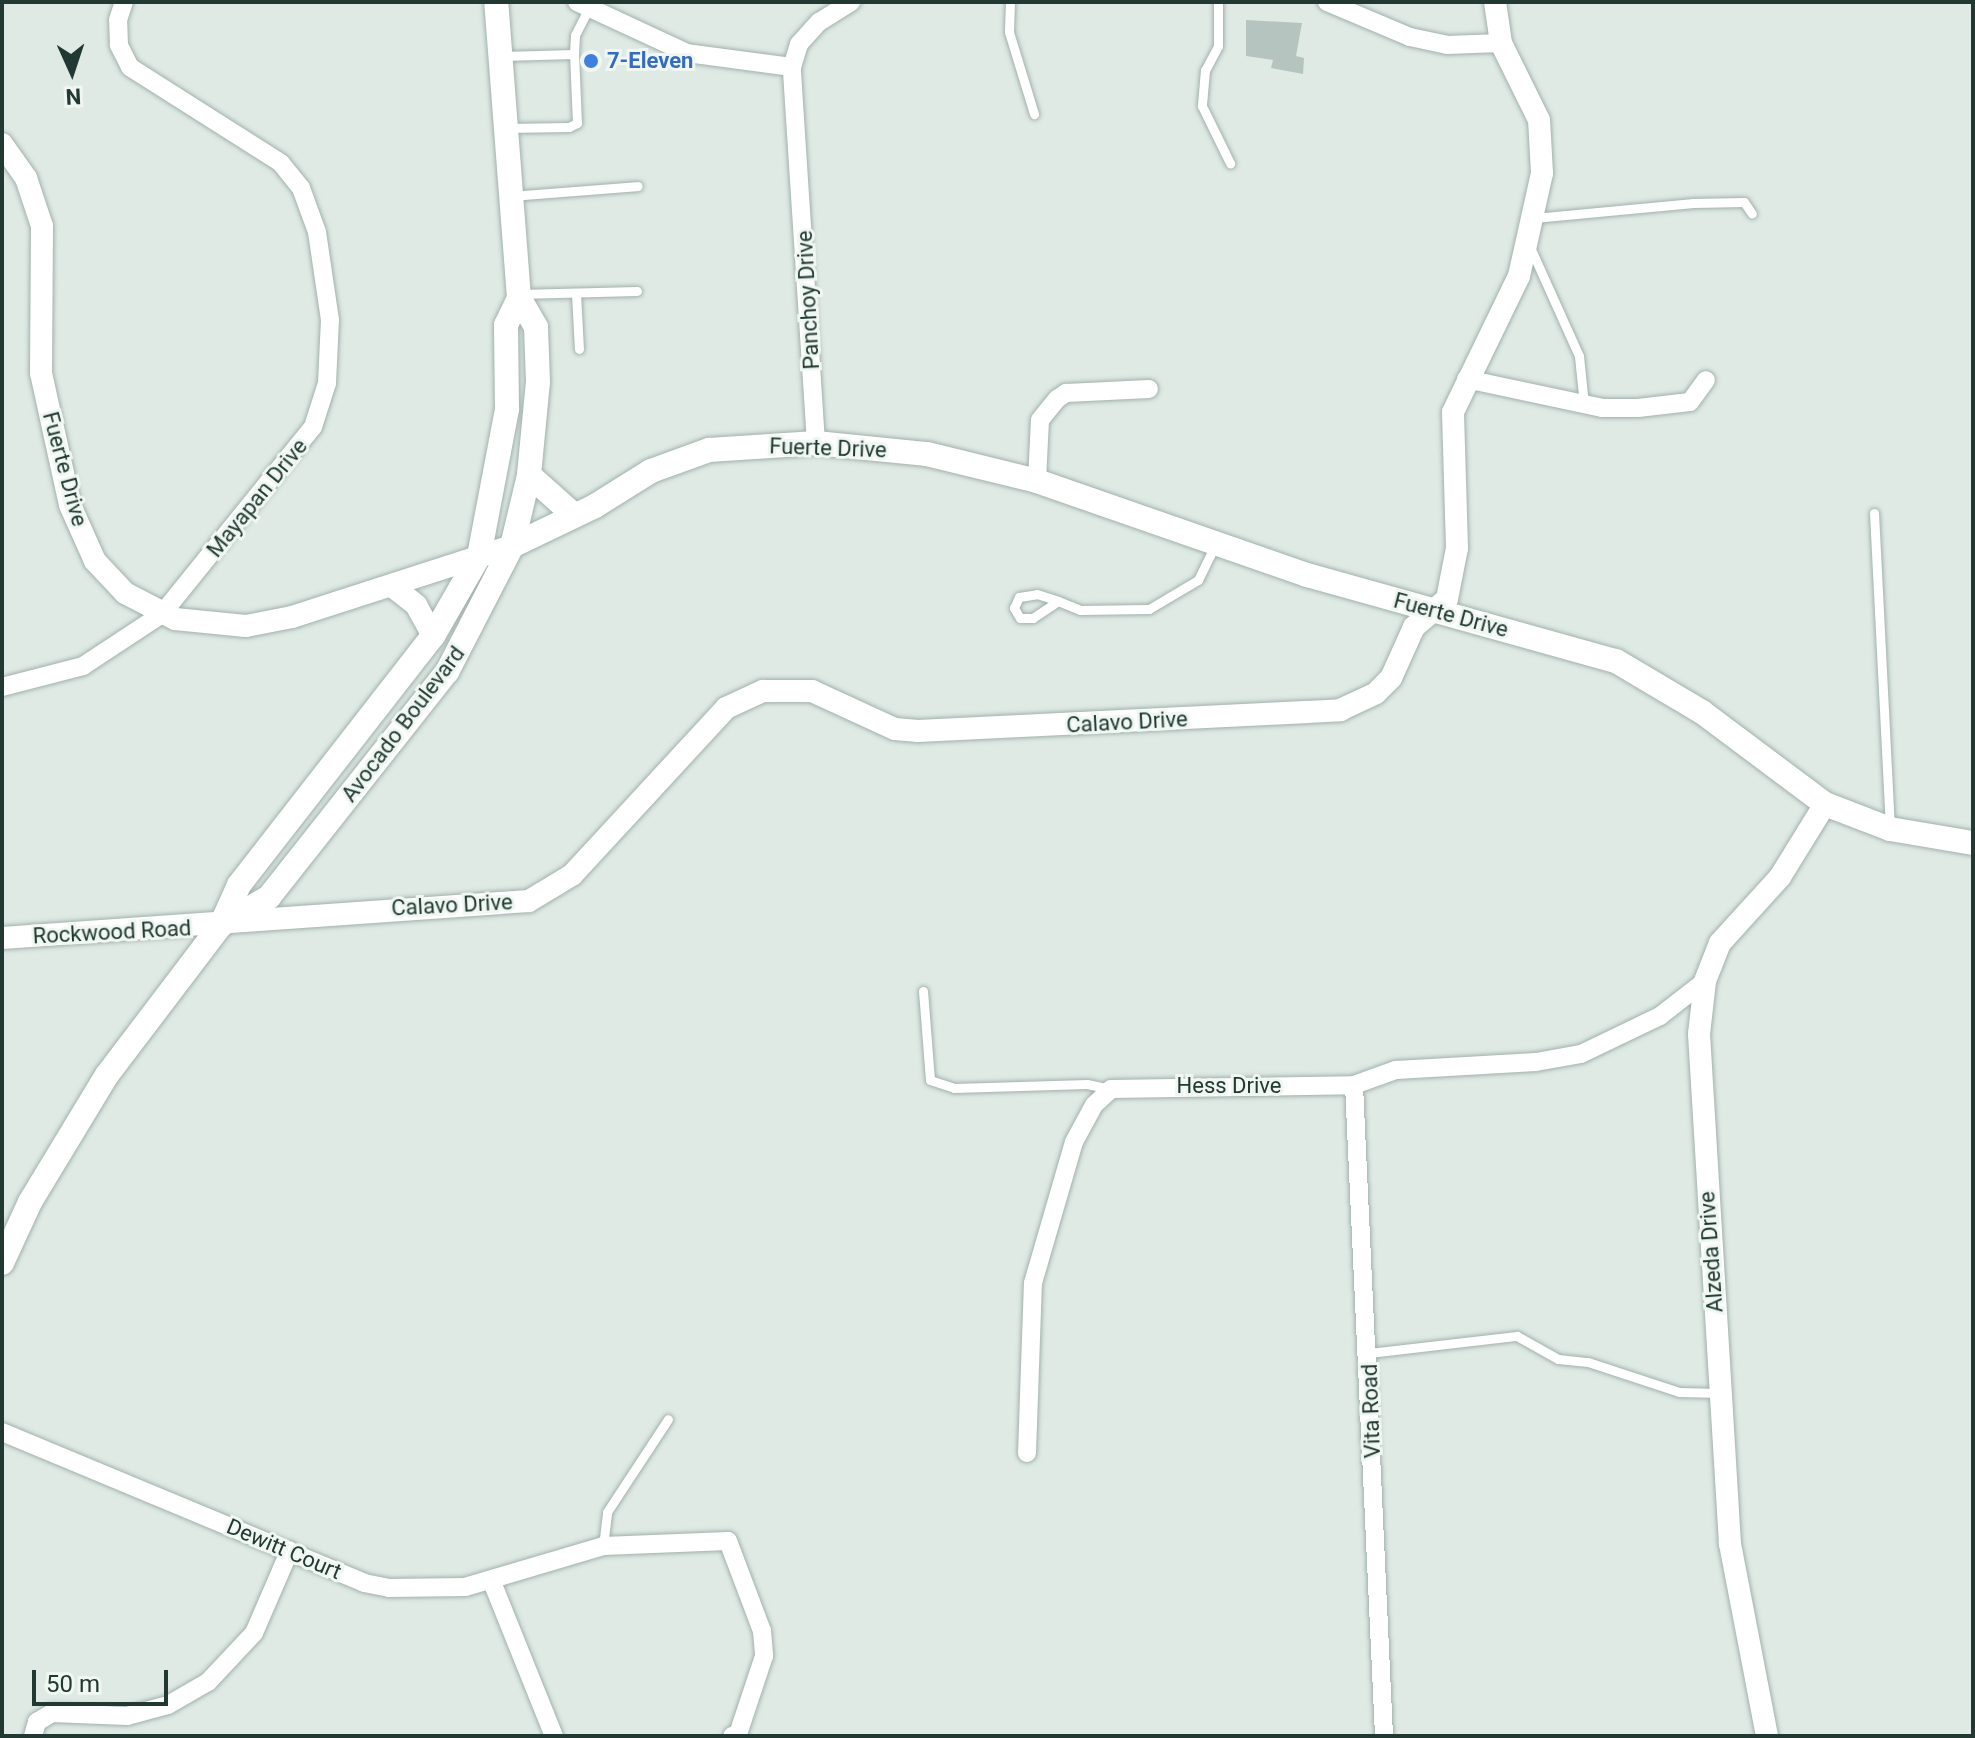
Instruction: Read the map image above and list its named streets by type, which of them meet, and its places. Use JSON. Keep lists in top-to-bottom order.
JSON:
{
  "streets": {
    "main road": ["Fuerte Drive", "Avocado Boulevard"],
    "street": [
      "Panchoy Drive",
      "Mayapan Drive",
      "Calavo Drive",
      "Rockwood Road",
      "Hess Drive",
      "Alzeda Drive",
      "Vita Road",
      "Dewitt Court"
    ]
  },
  "crossings": [
    ["Panchoy Drive", "Fuerte Drive"],
    ["Fuerte Drive", "Mayapan Drive"],
    ["Fuerte Drive", "Calavo Drive"],
    ["Fuerte Drive", "Avocado Boulevard"],
    ["Fuerte Drive", "Alzeda Drive"],
    ["Calavo Drive", "Avocado Boulevard"],
    ["Calavo Drive", "Rockwood Road"],
    ["Avocado Boulevard", "Rockwood Road"],
    ["Hess Drive", "Alzeda Drive"],
    ["Hess Drive", "Vita Road"]
  ],
  "places": ["7-Eleven"],
  "scale_bar": "50 m",
  "north": "bottom"
}
